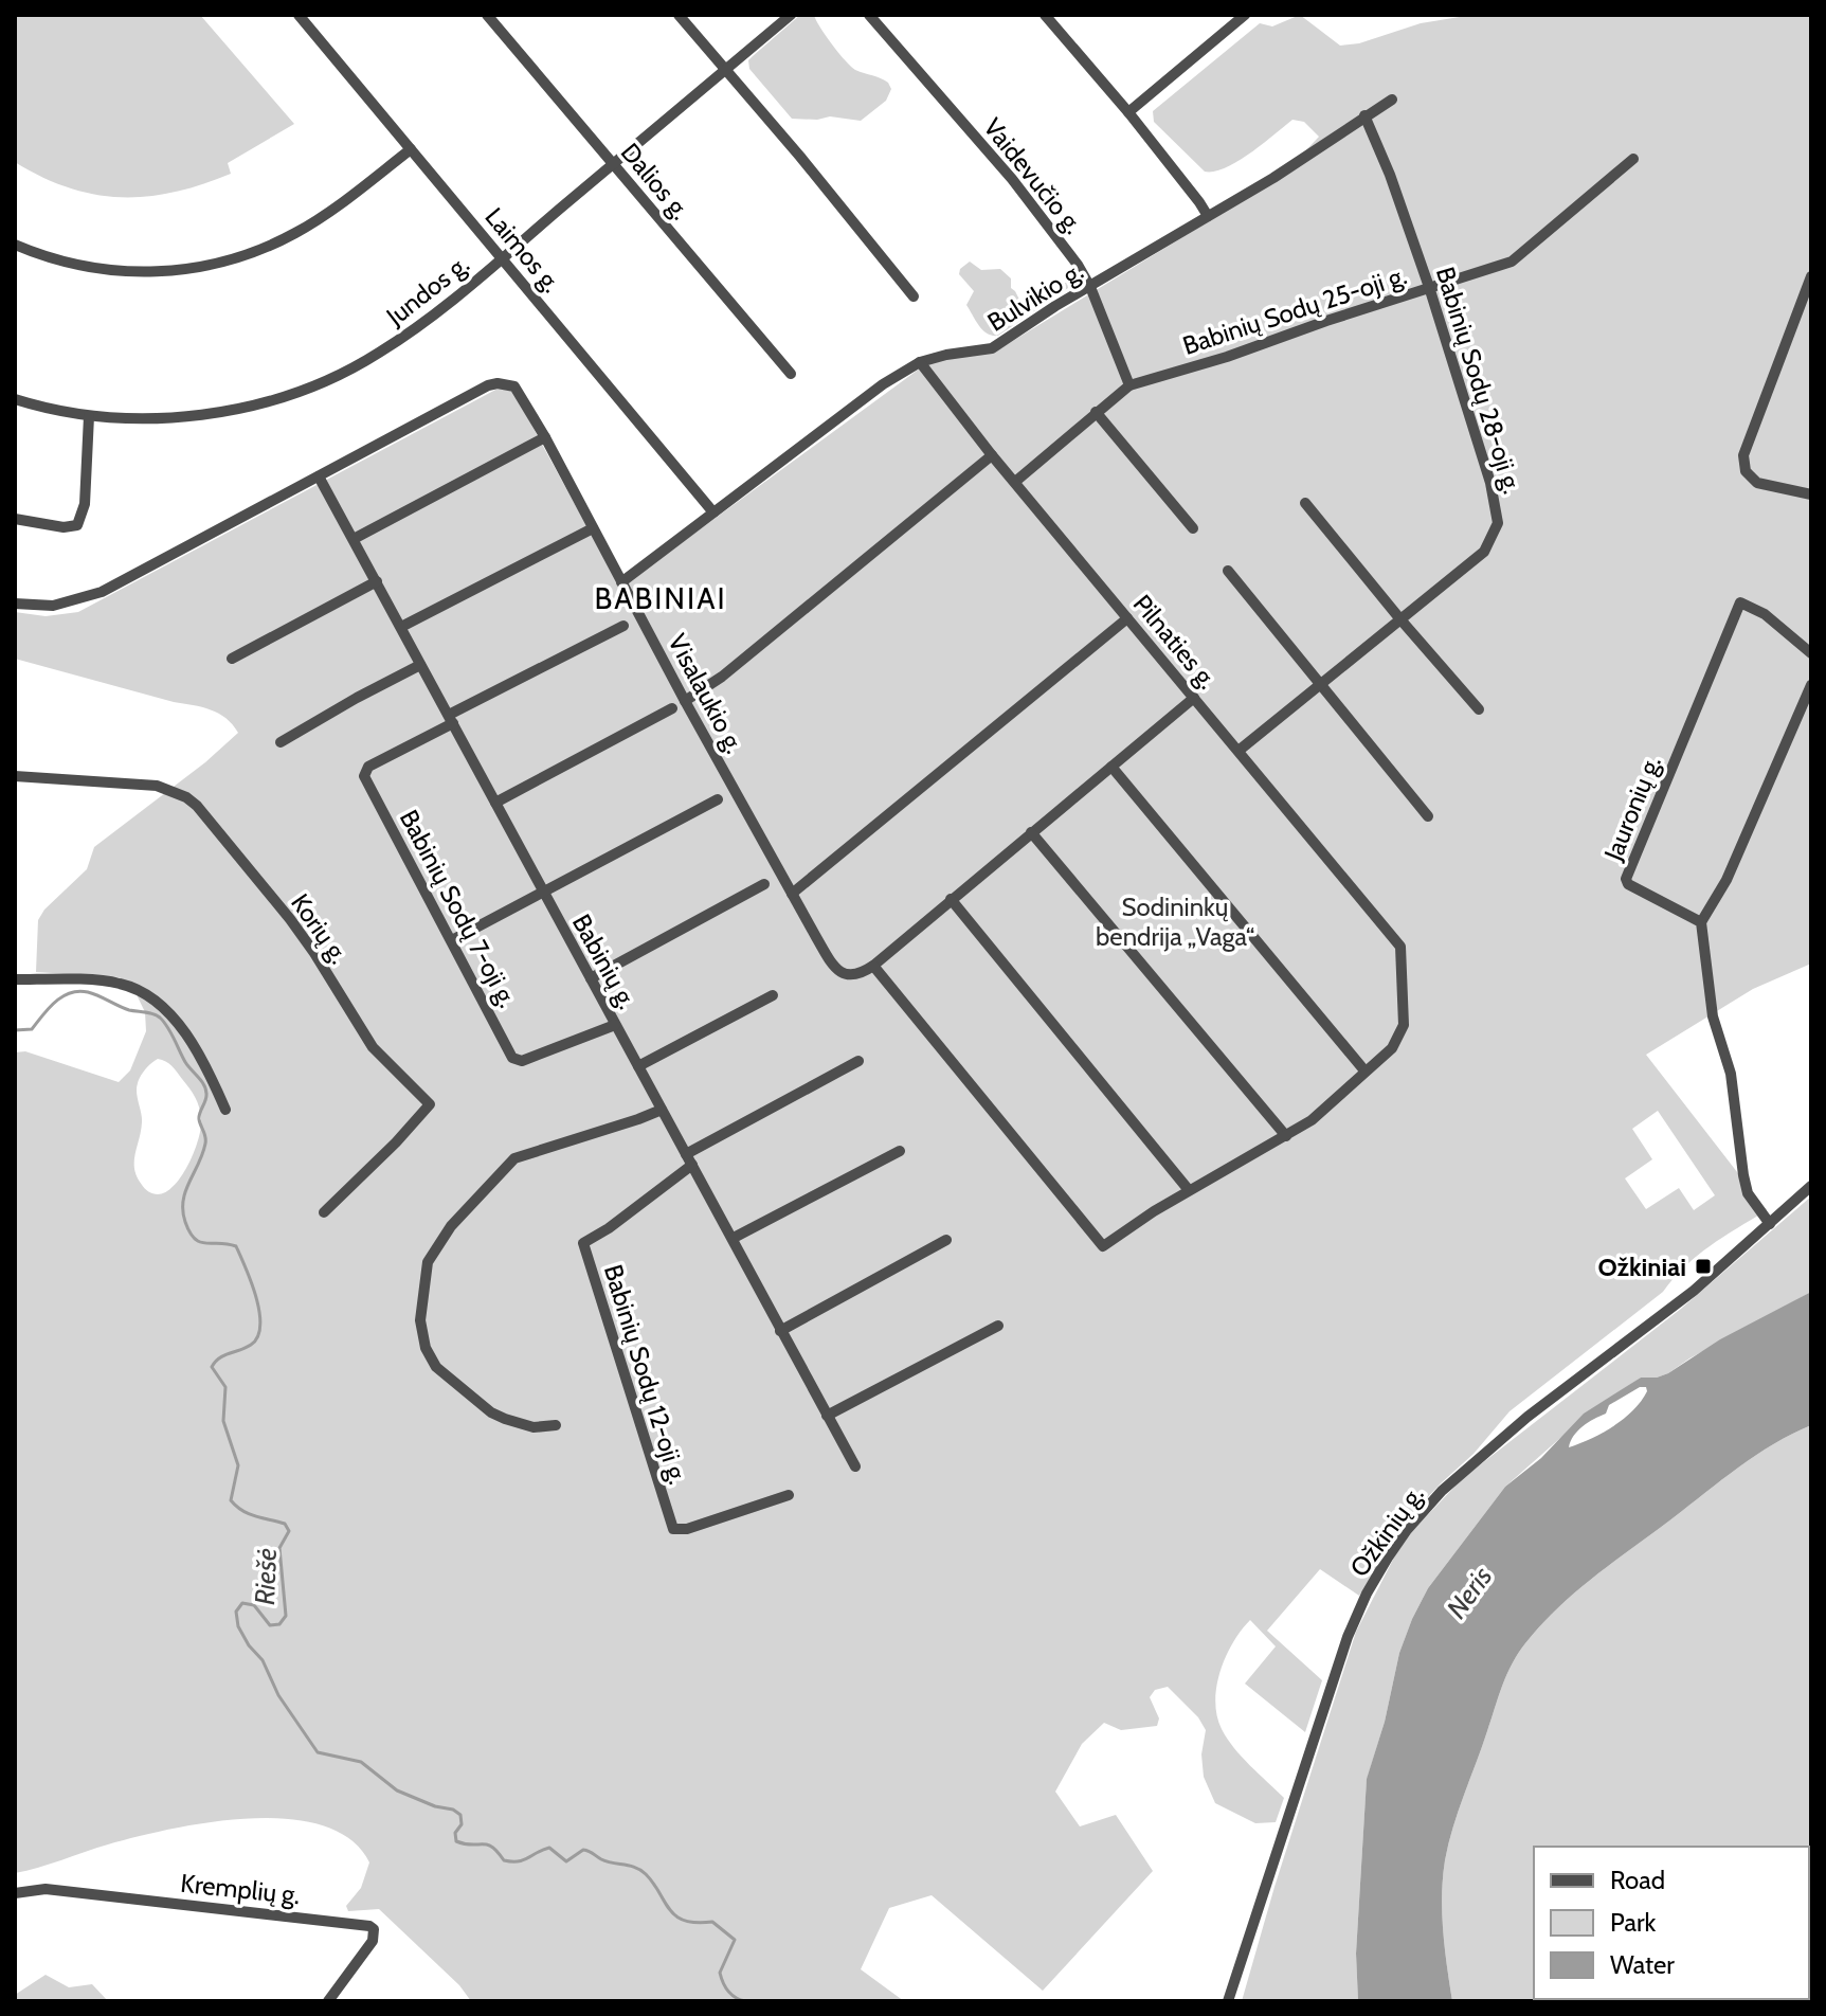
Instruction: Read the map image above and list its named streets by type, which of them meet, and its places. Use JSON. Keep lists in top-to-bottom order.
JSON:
{
  "streets": {
    "street": [
      "Vaidevučio g.",
      "Dalios g.",
      "Laimos g.",
      "Jundos g.",
      "Bulvikio g.",
      "Babinių Sodų 25-oji g.",
      "Babinių Sodų 28-oji g.",
      "Pilnaties g.",
      "Visalaukio g.",
      "Jauronių g.",
      "Babinių Sodų 7-oji g.",
      "Korių g.",
      "Babinių g.",
      "Babinių Sodų 12-oji g.",
      "Ožkinių g.",
      "Kremplių g."
    ]
  },
  "crossings": [
    ["Vaidevučio g.", "Bulvikio g."],
    ["Vaidevučio g.", "Babinių Sodų 25-oji g."],
    ["Dalios g.", "Jundos g."],
    ["Laimos g.", "Jundos g."],
    ["Laimos g.", "Bulvikio g."],
    ["Bulvikio g.", "Babinių Sodų 28-oji g."],
    ["Bulvikio g.", "Pilnaties g."],
    ["Bulvikio g.", "Visalaukio g."],
    ["Babinių Sodų 25-oji g.", "Babinių Sodų 28-oji g."],
    ["Babinių Sodų 25-oji g.", "Pilnaties g."],
    ["Babinių Sodų 28-oji g.", "Pilnaties g."],
    ["Visalaukio g.", "Babinių g."],
    ["Babinių Sodų 7-oji g.", "Babinių g."],
    ["Babinių g.", "Babinių Sodų 12-oji g."]
  ],
  "districts": ["BABINIAI"],
  "water": ["Riešė", "Neris"],
  "parks": ["Sodininkų bendrija „Vaga“"],
  "places": {
    "transit": ["Ožkiniai"]
  },
  "legend": ["Road", "Park", "Water"]
}
